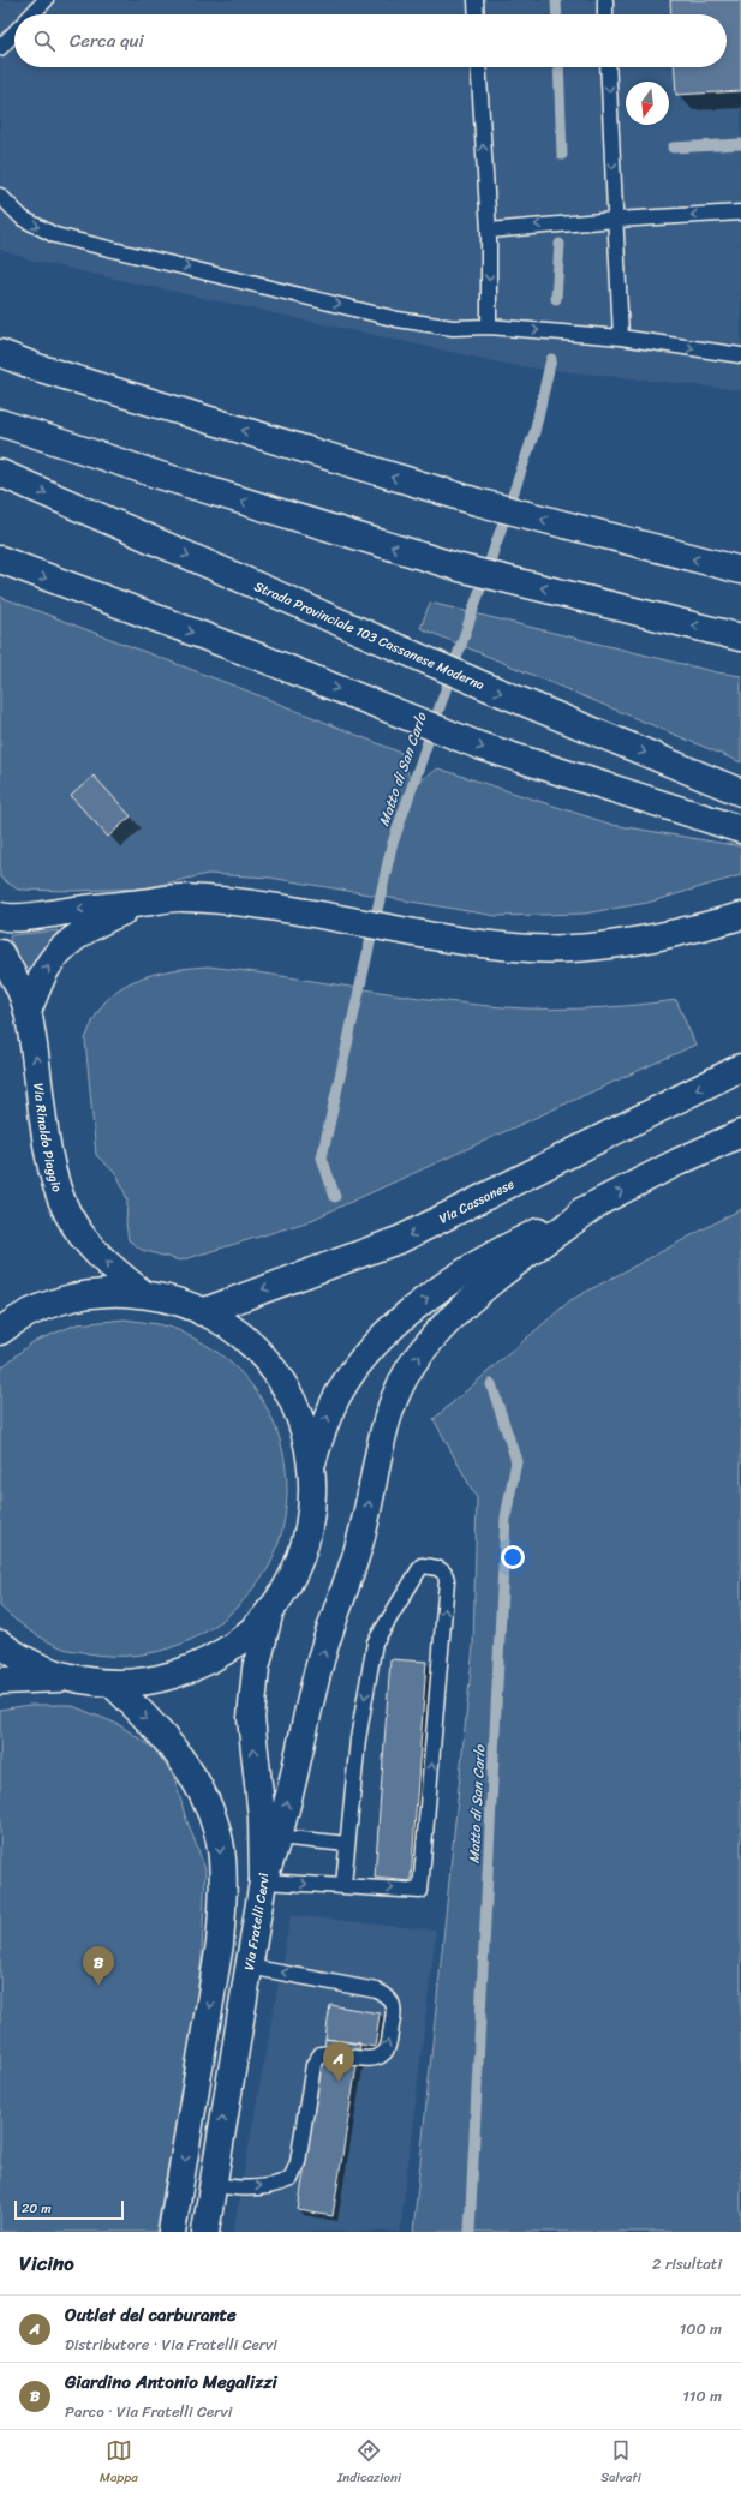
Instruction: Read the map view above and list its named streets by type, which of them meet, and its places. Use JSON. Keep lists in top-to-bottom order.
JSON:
{
  "streets": {
    "main road": [
      "Strada Provinciale 103 Cassanese Moderna",
      "Via Rinaldo Piaggio",
      "Via Cassanese",
      "Via Fratelli Cervi"
    ]
  },
  "one_way": ["Via Rinaldo Piaggio"],
  "water": ["Matto di San Carlo"],
  "scale_bar": "20 m",
  "north": "bottom",
  "page": {
    "search": "Cerca qui",
    "pins": ["B", "A"],
    "scale": "20 m",
    "heading": ["Vicino", "2 risultati"],
    "list": [
      {
        "mark": "A",
        "name": "Outlet del carburante",
        "note": "Distributore · Via Fratelli Cervi",
        "value": "100 m"
      },
      {
        "mark": "B",
        "name": "Giardino Antonio Megalizzi",
        "note": "Parco · Via Fratelli Cervi",
        "value": "110 m"
      }
    ],
    "nav": ["Mappa", "Indicazioni", "Salvati"]
  }
}
